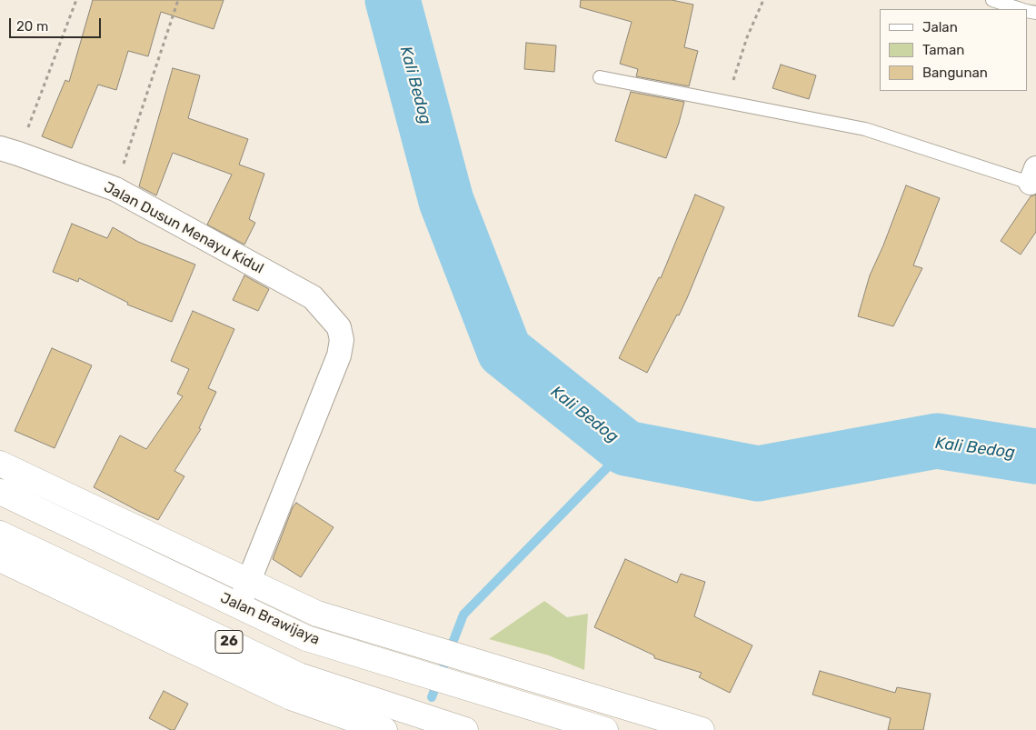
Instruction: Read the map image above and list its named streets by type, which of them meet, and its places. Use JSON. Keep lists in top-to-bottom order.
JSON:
{
  "streets": {
    "main road": ["Jalan Brawijaya", "26"],
    "street": ["Jalan Dusun Menayu Kidul"]
  },
  "crossings": [
    ["Jalan Dusun Menayu Kidul", "Jalan Brawijaya"]
  ],
  "water": ["Kali Bedog"],
  "legend": ["Jalan", "Taman", "Bangunan"],
  "scale_bar": "20 m"
}
